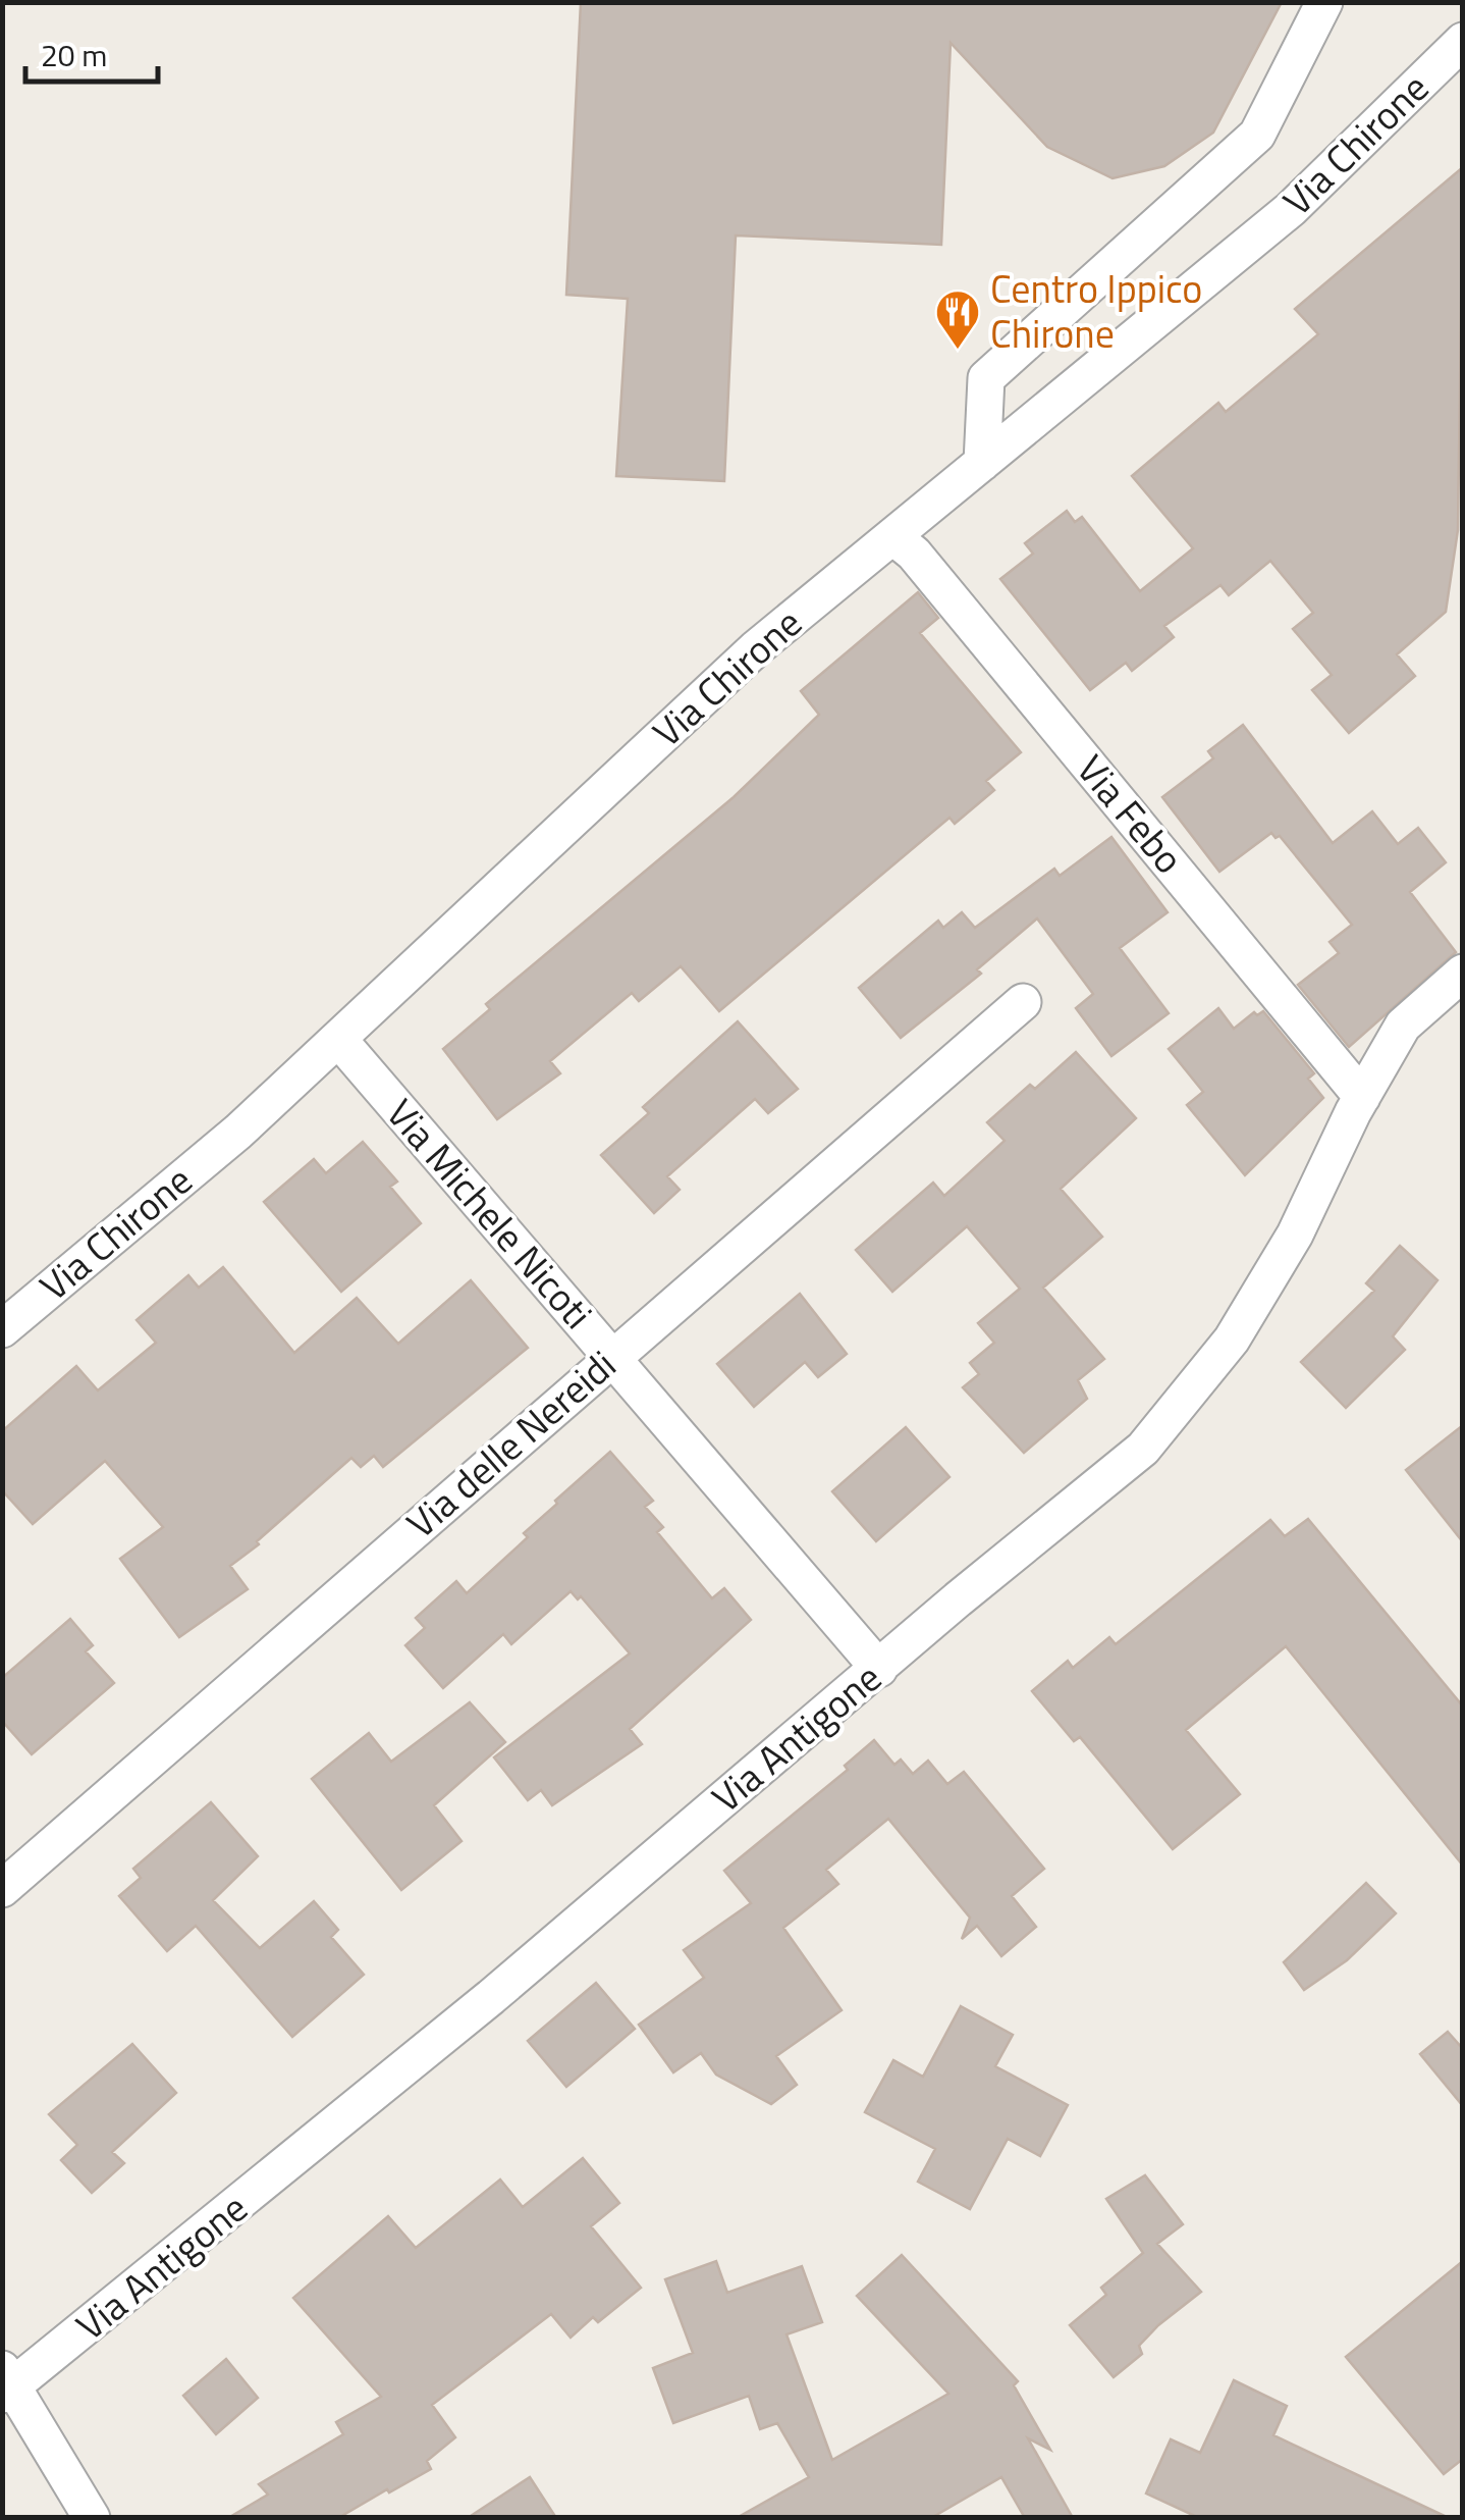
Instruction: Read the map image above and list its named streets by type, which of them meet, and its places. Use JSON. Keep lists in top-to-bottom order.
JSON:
{
  "streets": {
    "street": [
      "Via Chirone",
      "Via Febo",
      "Via Michele Nicoti",
      "Via delle Nereidi",
      "Via Antigone"
    ]
  },
  "crossings": [
    ["Via Chirone", "Via Febo"],
    ["Via Chirone", "Via Michele Nicoti"],
    ["Via Febo", "Via Antigone"],
    ["Via Michele Nicoti", "Via delle Nereidi"],
    ["Via Michele Nicoti", "Via Antigone"]
  ],
  "places": {
    "restaurant": ["Centro Ippico Chirone"]
  },
  "scale_bar": "20 m"
}
